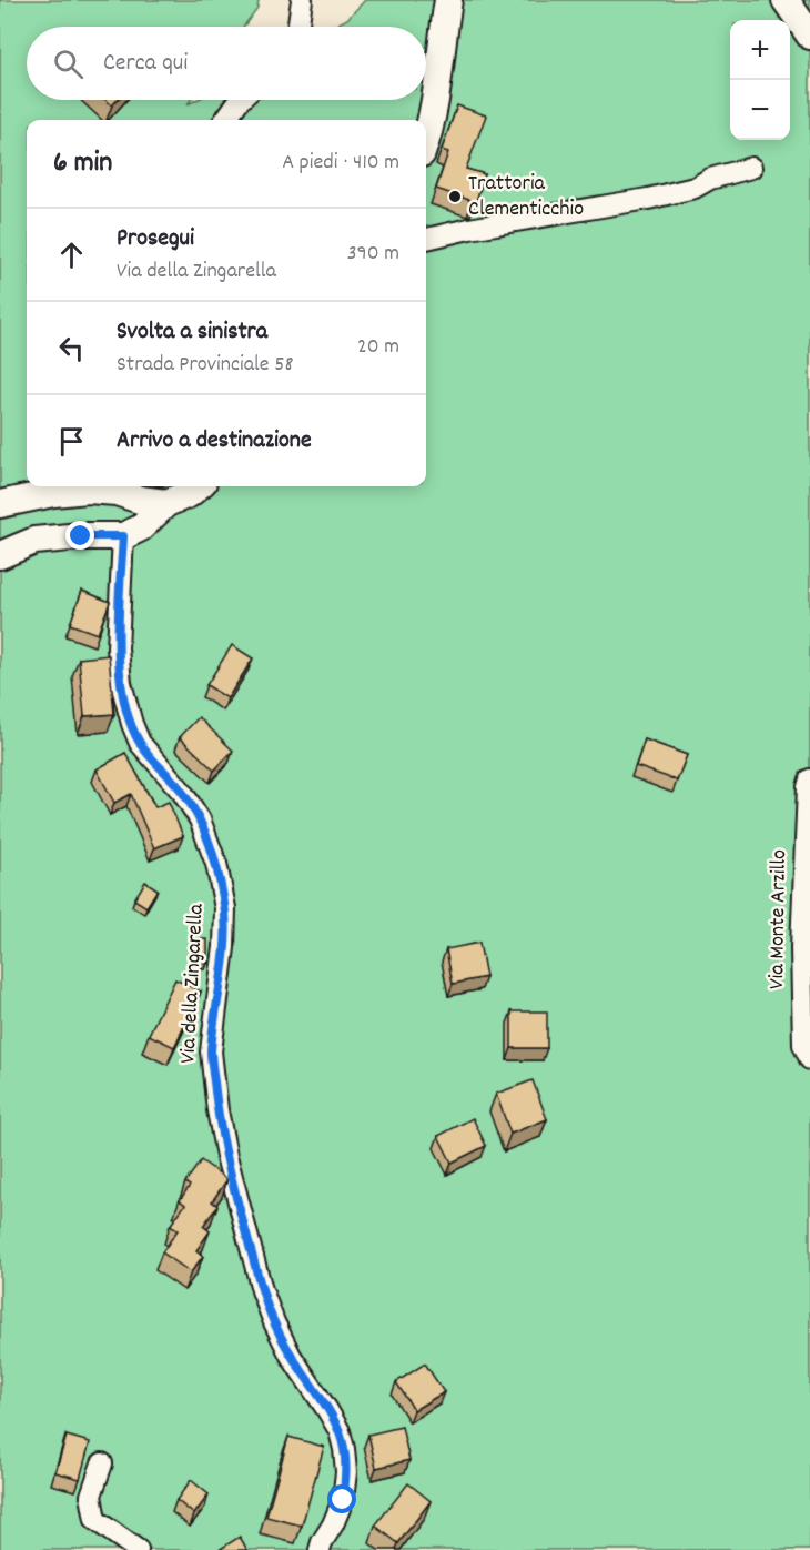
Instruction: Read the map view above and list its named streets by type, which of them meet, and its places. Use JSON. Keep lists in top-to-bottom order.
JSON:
{
  "streets": {
    "street": ["Via Monte Arzillo", "Via della Zingarella"]
  },
  "places": ["Trattoria Clementicchio"],
  "page": {
    "map_buttons": ["+", "−"],
    "search": "Cerca qui",
    "heading": ["6 min", "A piedi · 410 m"],
    "list": [
      ["Prosegui", "Via della Zingarella", "390 m"],
      ["Svolta a sinistra", "Strada Provinciale 58", "20 m"],
      "Arrivo a destinazione"
    ]
  }
}
